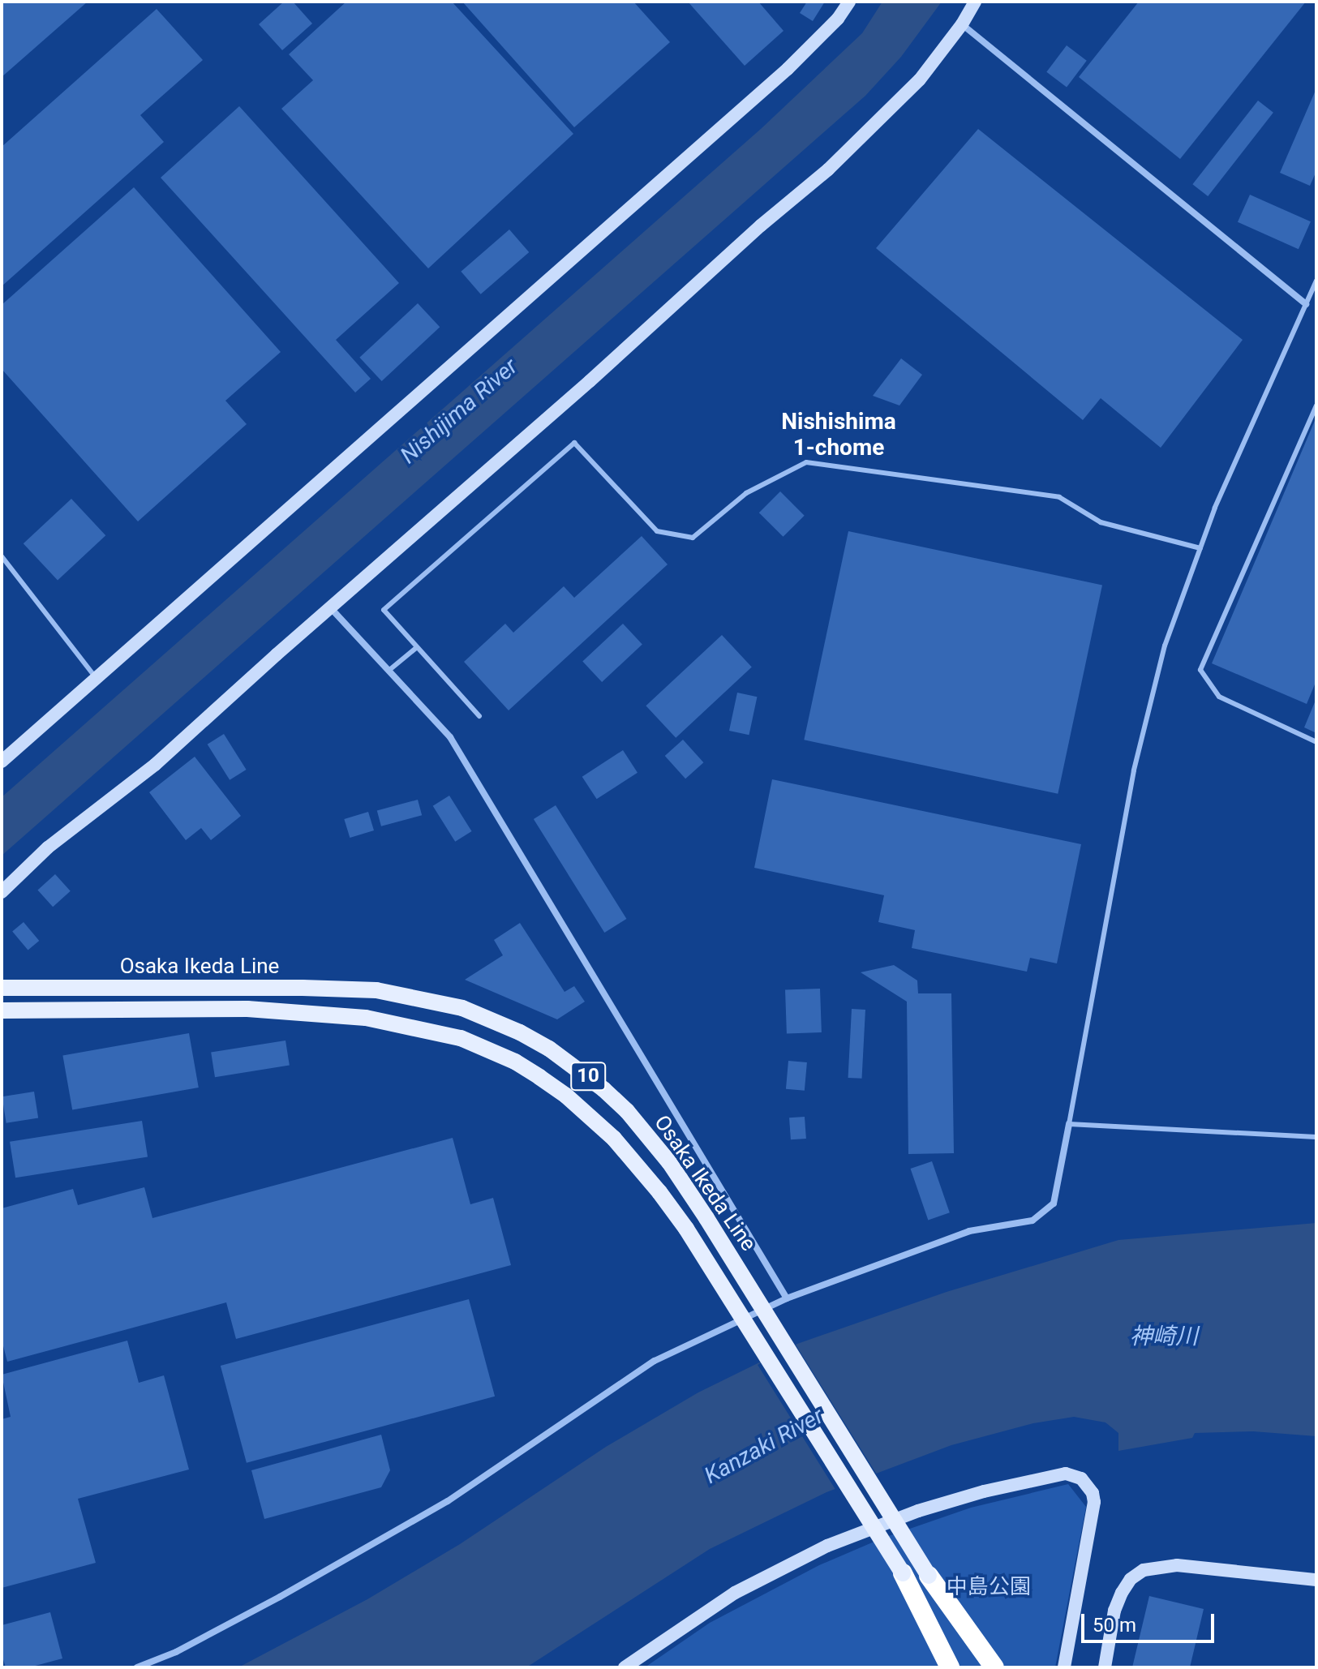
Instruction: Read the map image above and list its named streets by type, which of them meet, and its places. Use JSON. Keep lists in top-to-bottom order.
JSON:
{
  "streets": {
    "main road": ["Osaka Ikeda Line", "10"]
  },
  "districts": ["Nishishima 1-chome"],
  "water": ["Nishijima River", "神崎川", "Kanzaki River"],
  "parks": ["中島公園"],
  "scale_bar": "50 m"
}
